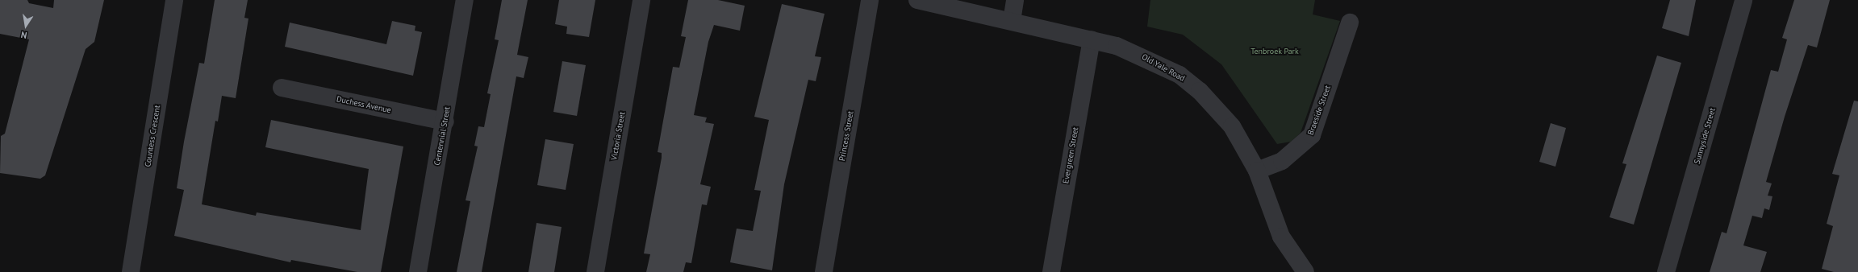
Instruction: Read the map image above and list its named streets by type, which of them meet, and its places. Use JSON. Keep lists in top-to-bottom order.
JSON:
{
  "streets": {
    "street": [
      "Old Yale Road",
      "Duchess Avenue",
      "Braeside Street",
      "Countess Crescent",
      "Centennial Street",
      "Victoria Street",
      "Princess Street",
      "Sunnyside Street",
      "Evergreen Street"
    ]
  },
  "crossings": [
    ["Old Yale Road", "Braeside Street"],
    ["Old Yale Road", "Evergreen Street"],
    ["Duchess Avenue", "Centennial Street"]
  ],
  "parks": ["Tenbroek Park"],
  "north": "bottom"
}
